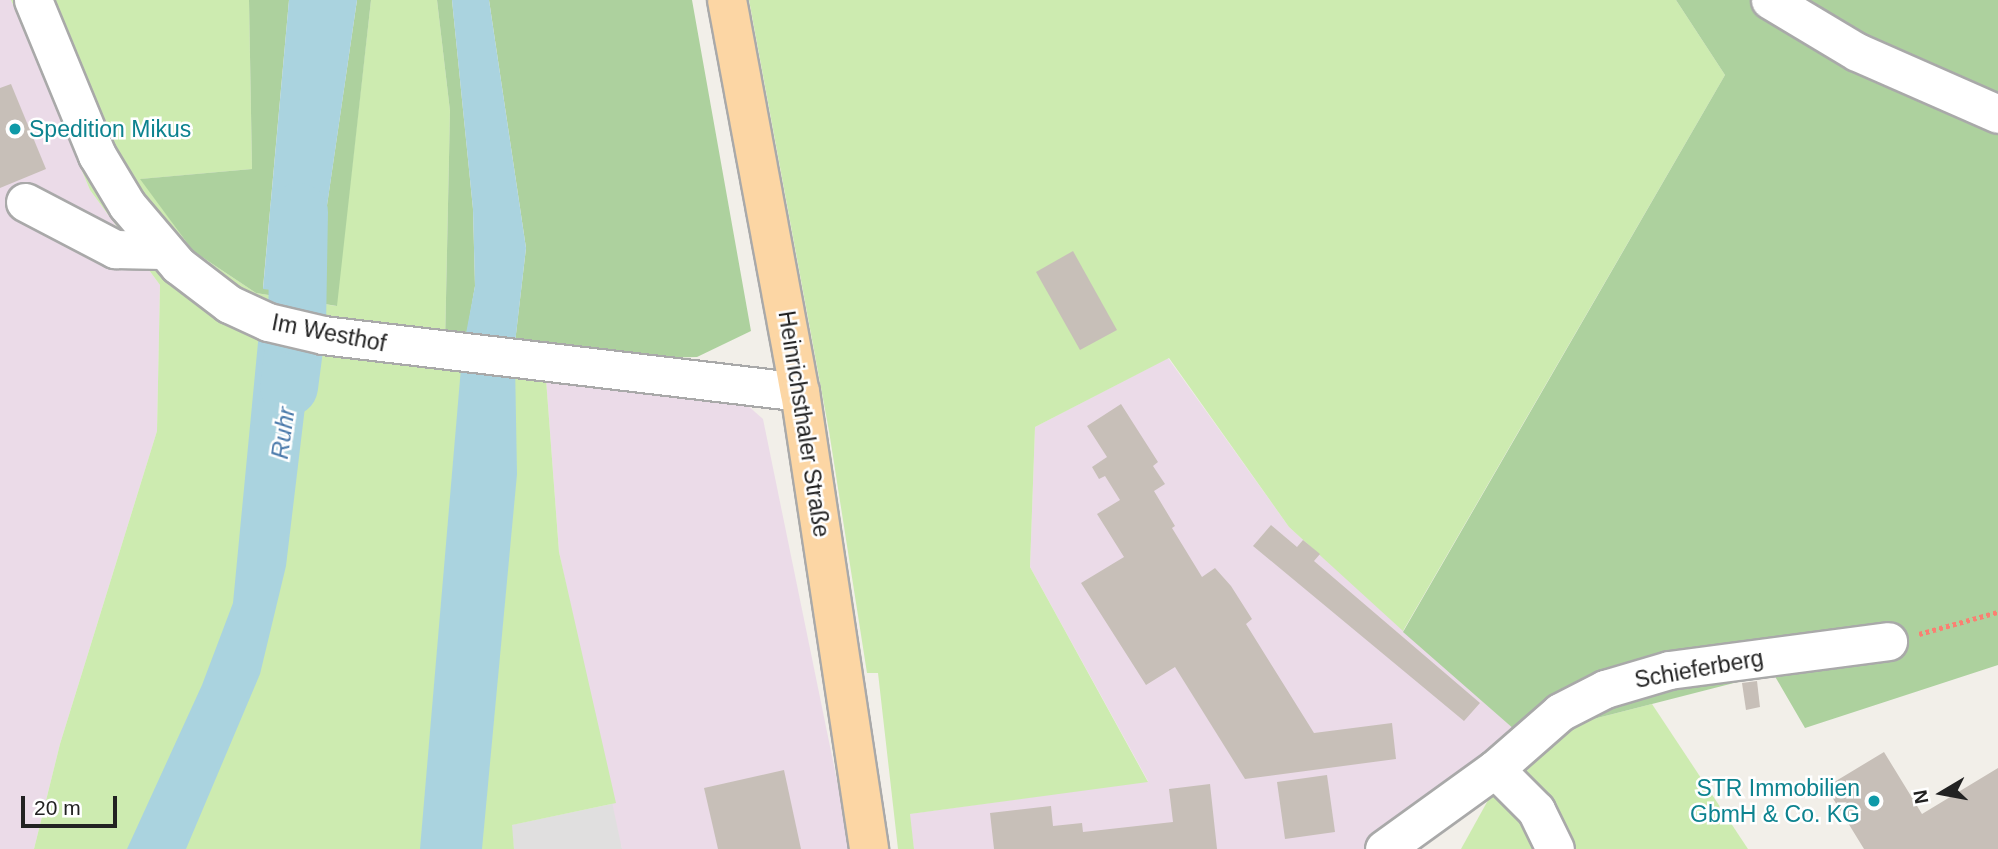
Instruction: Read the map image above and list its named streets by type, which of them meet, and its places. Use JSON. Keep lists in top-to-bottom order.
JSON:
{
  "streets": {
    "main road": ["Heinrichsthaler Straße"],
    "street": ["Im Westhof", "Schieferberg"]
  },
  "crossings": [
    ["Im Westhof", "Heinrichsthaler Straße"]
  ],
  "water": ["Ruhr"],
  "places": ["Spedition Mikus", "STR Immobilien GbmH & Co. KG"],
  "scale_bar": "20 m",
  "north": "left"
}
